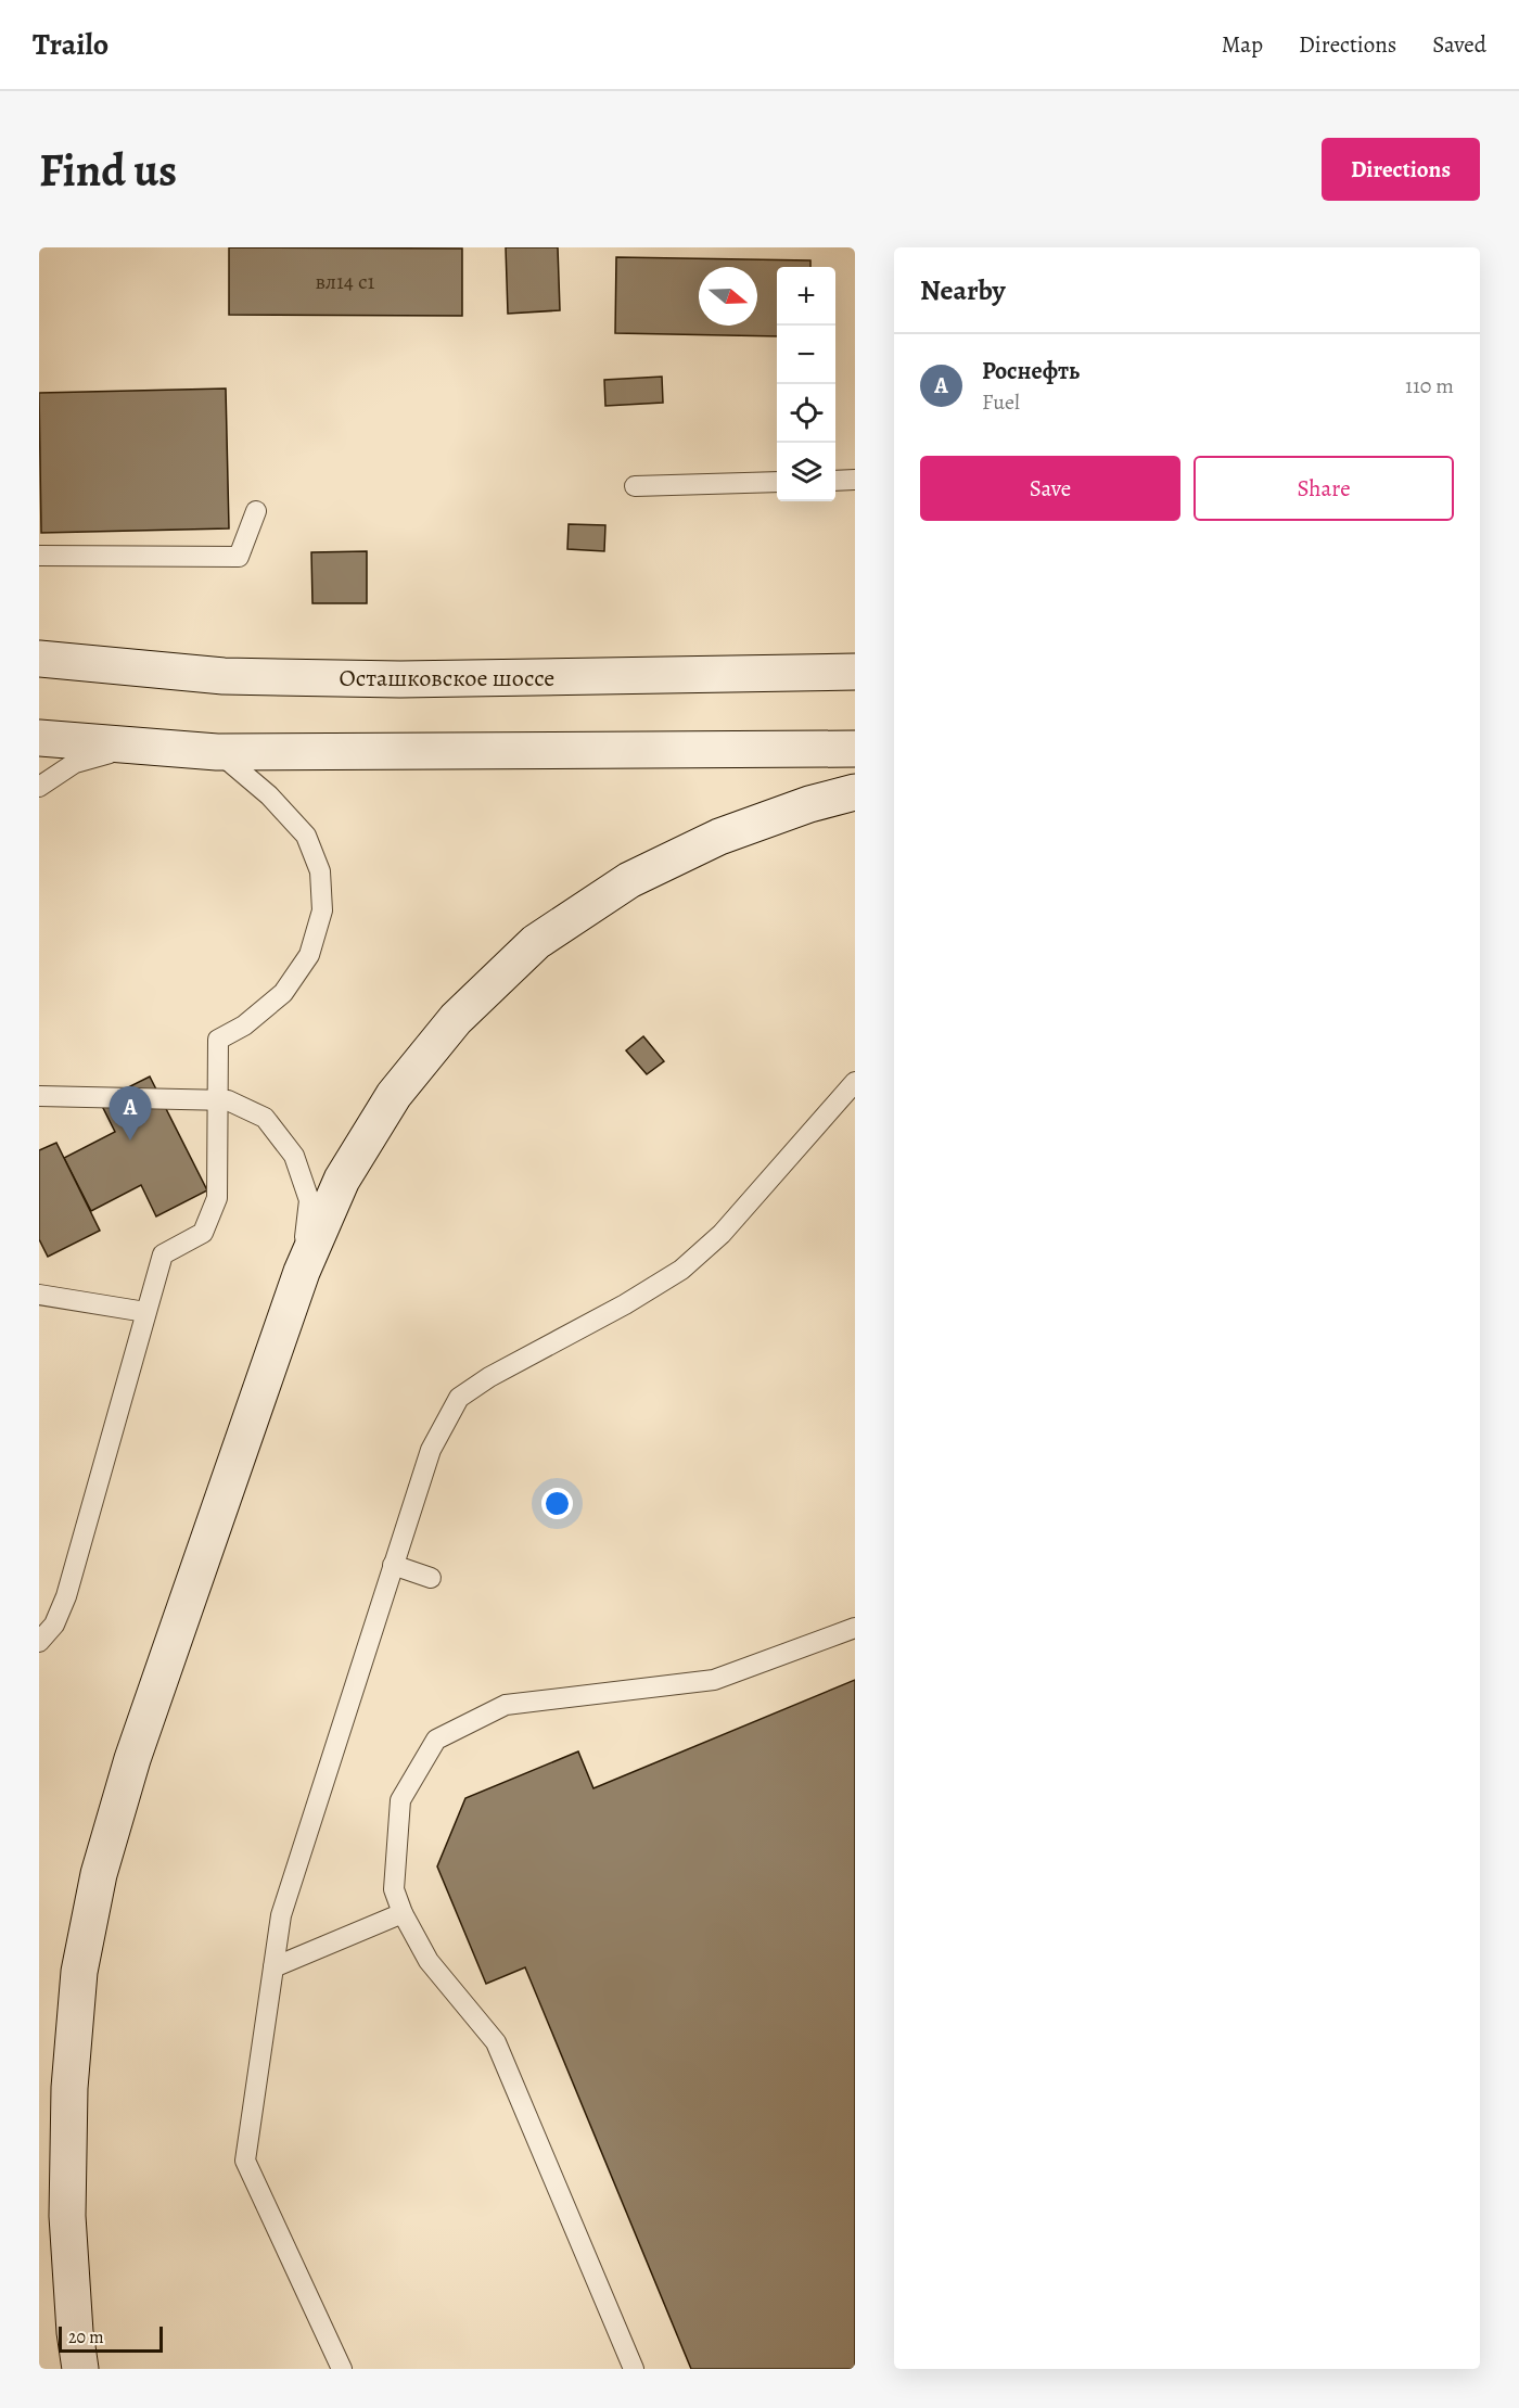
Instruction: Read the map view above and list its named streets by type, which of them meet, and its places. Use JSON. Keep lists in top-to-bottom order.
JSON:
{
  "streets": {
    "main road": ["Осташковское шоссе"]
  },
  "house_numbers": ["вл14 с1"],
  "scale_bar": "20 m",
  "north": "right",
  "page": {
    "header": "Trailo",
    "nav": ["Map", "Directions", "Saved"],
    "buttons": [
      "Directions",
      ["Save", "Share"]
    ],
    "title": "Find us",
    "heading": "Nearby",
    "map_buttons": ["+", "−"],
    "list": [
      {
        "mark": "A",
        "name": "Роснефть",
        "note": "Fuel",
        "value": "110 m"
      }
    ],
    "pins": "A",
    "scale": "20 m"
  }
}
